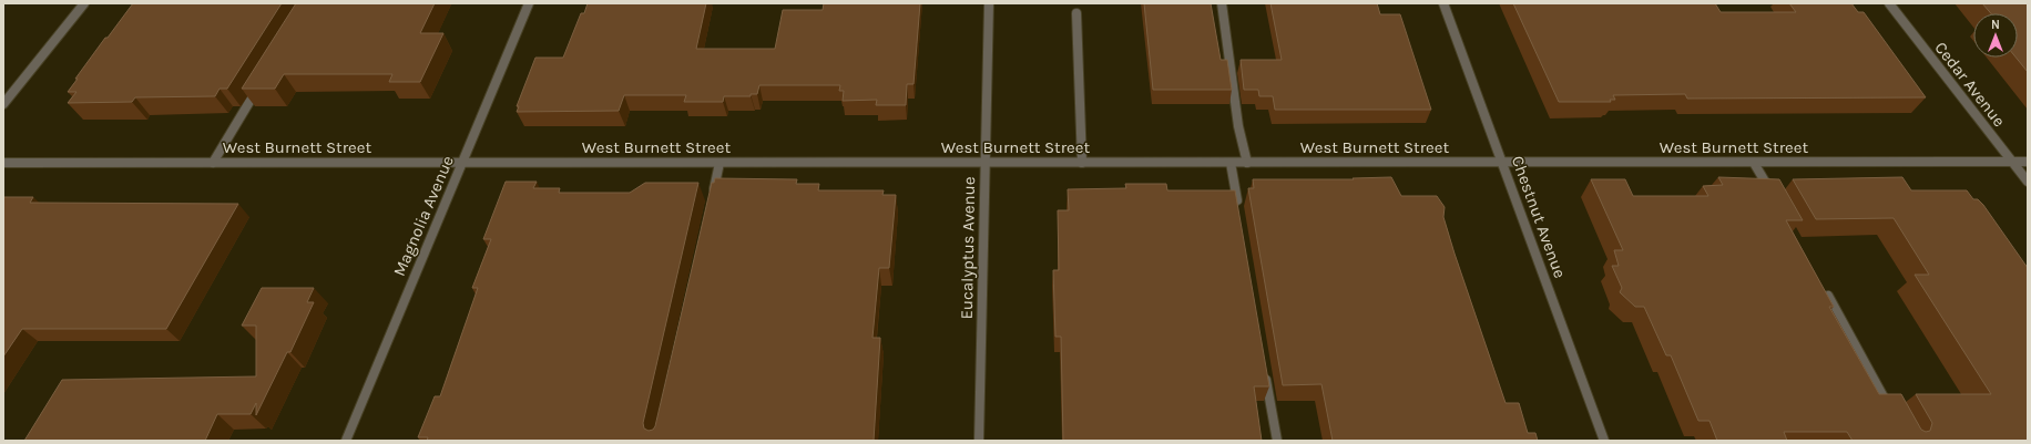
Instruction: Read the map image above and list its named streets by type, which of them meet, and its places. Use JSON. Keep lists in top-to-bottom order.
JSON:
{
  "streets": {
    "street": [
      "Cedar Avenue",
      "West Burnett Street",
      "Magnolia Avenue",
      "Chestnut Avenue",
      "Eucalyptus Avenue"
    ]
  },
  "crossings": [
    ["Cedar Avenue", "West Burnett Street"],
    ["West Burnett Street", "Magnolia Avenue"],
    ["West Burnett Street", "Chestnut Avenue"],
    ["West Burnett Street", "Eucalyptus Avenue"]
  ],
  "north": "top"
}
